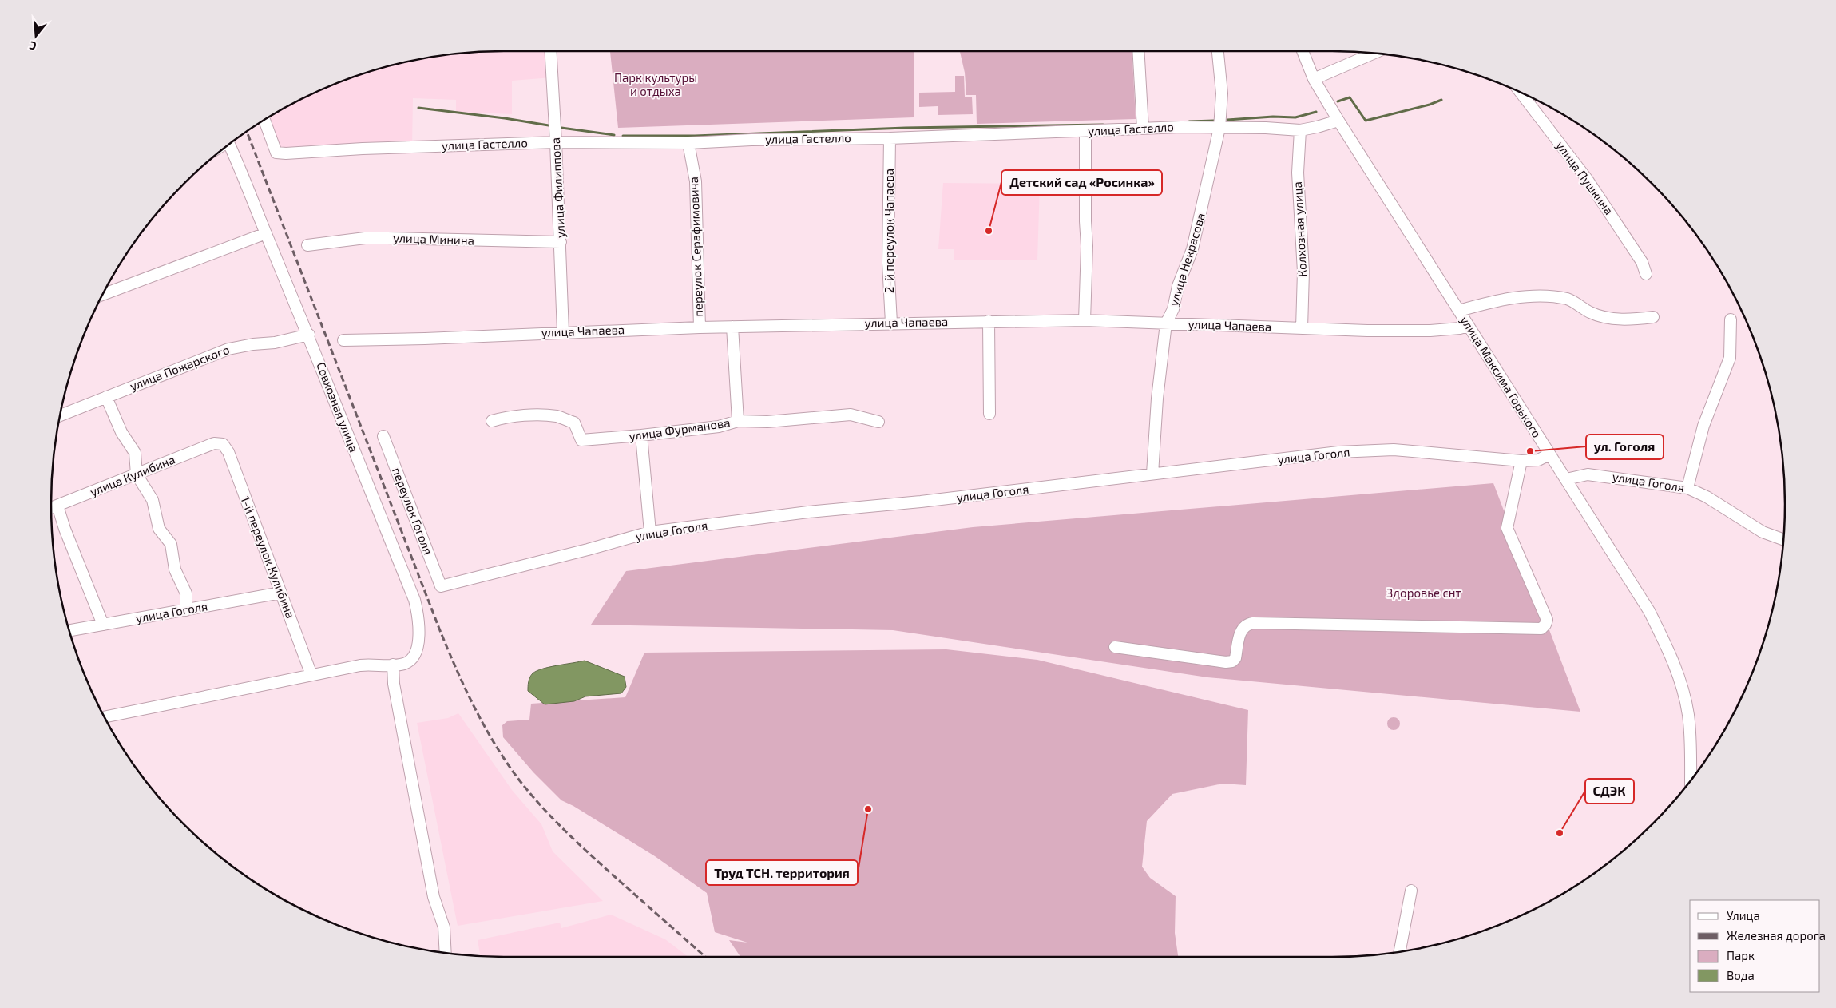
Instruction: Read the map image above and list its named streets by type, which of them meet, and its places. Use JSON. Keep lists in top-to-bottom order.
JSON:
{
  "streets": {
    "street": [
      "улица Гастелло",
      "улица Пушкина",
      "улица Филиппова",
      "Колхозная улица",
      "2-й переулок Чапаева",
      "улица Минина",
      "переулок Серафимовича",
      "улица Некрасова",
      "улица Чапаева",
      "улица Пожарского",
      "улица Максима Горького",
      "Совхозная улица",
      "улица Фурманова",
      "улица Гоголя",
      "улица Кулибина",
      "переулок Гоголя",
      "1-й переулок Кулибина"
    ]
  },
  "crossings": [
    ["улица Гастелло", "улица Филиппова"],
    ["улица Гастелло", "Колхозная улица"],
    ["улица Гастелло", "2-й переулок Чапаева"],
    ["улица Гастелло", "переулок Серафимовича"],
    ["улица Гастелло", "улица Некрасова"],
    ["улица Гастелло", "улица Максима Горького"],
    ["улица Филиппова", "улица Минина"],
    ["улица Филиппова", "улица Чапаева"],
    ["Колхозная улица", "улица Чапаева"],
    ["2-й переулок Чапаева", "улица Чапаева"],
    ["переулок Серафимовича", "улица Чапаева"],
    ["улица Некрасова", "улица Чапаева"],
    ["улица Некрасова", "улица Гоголя"],
    ["улица Чапаева", "улица Максима Горького"],
    ["улица Пожарского", "Совхозная улица"],
    ["улица Максима Горького", "улица Гоголя"],
    ["улица Гоголя", "переулок Гоголя"],
    ["улица Гоголя", "1-й переулок Кулибина"],
    ["улица Кулибина", "1-й переулок Кулибина"]
  ],
  "parks": ["Парк культуры и отдыха", "Здоровье снт"],
  "places": [
    "Детский сад «Росинка»",
    "ул. Гоголя",
    "Труд ТСН. территория",
    "СДЭК"
  ],
  "legend": [
    "Улица",
    "Железная дорога",
    "Парк",
    "Вода"
  ],
  "north": "bottom"
}
